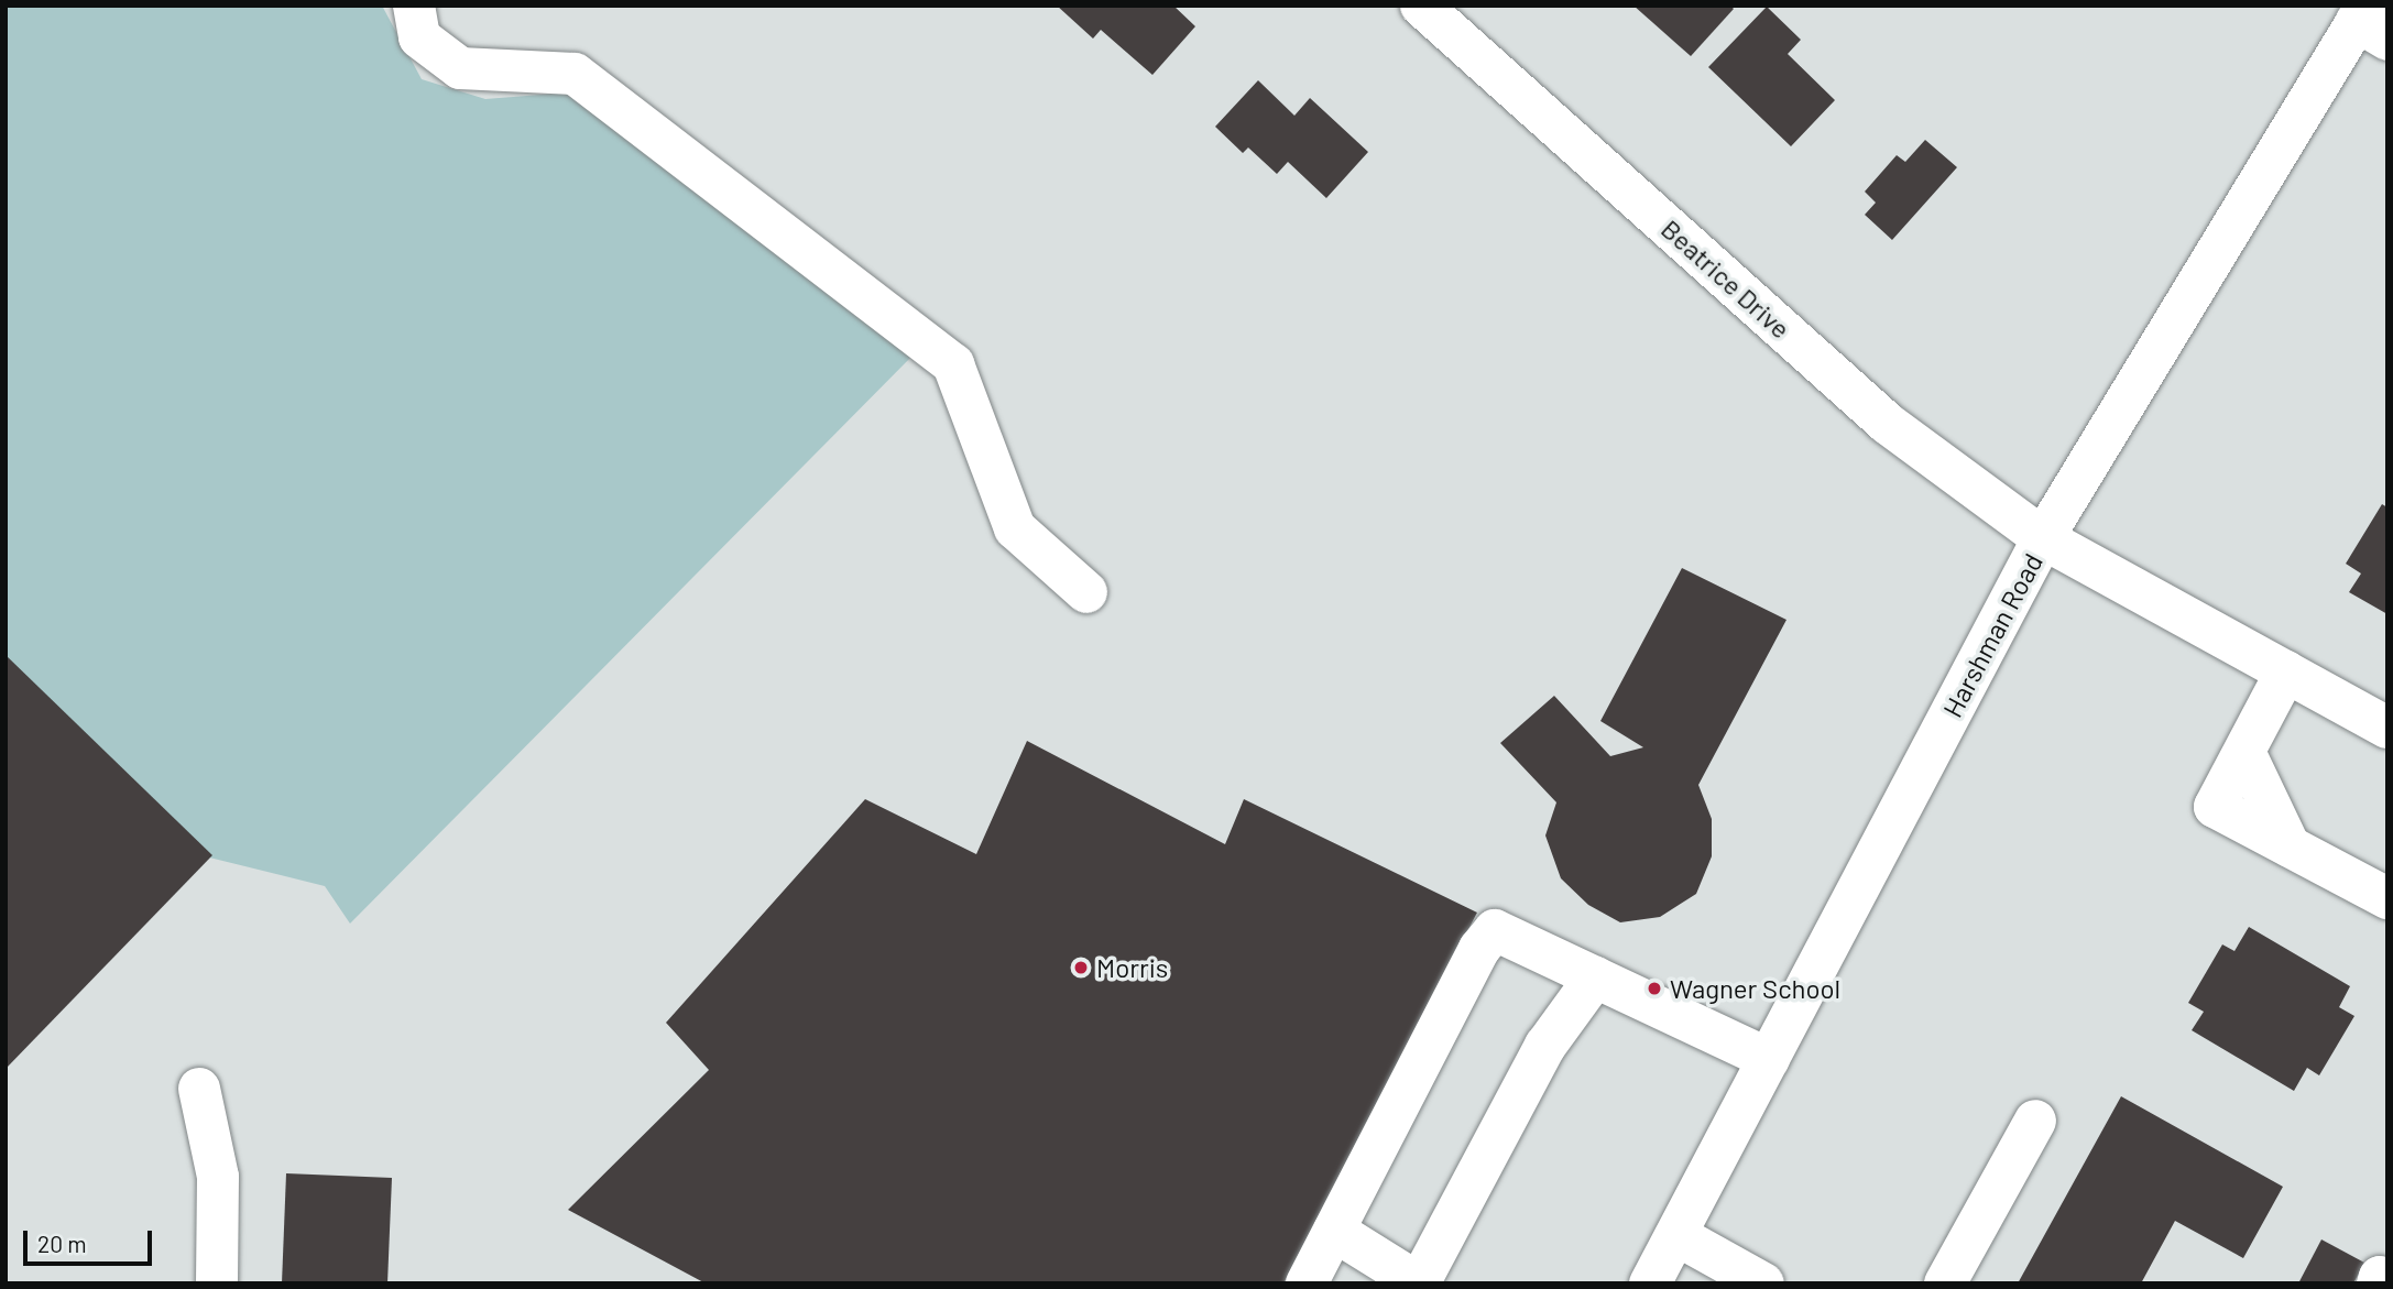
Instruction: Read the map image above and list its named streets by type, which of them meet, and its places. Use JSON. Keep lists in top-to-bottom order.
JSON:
{
  "streets": {
    "main road": ["Beatrice Drive", "Harshman Road"]
  },
  "crossings": [
    ["Beatrice Drive", "Harshman Road"]
  ],
  "places": ["Morris", "Wagner School"],
  "scale_bar": "20 m"
}
